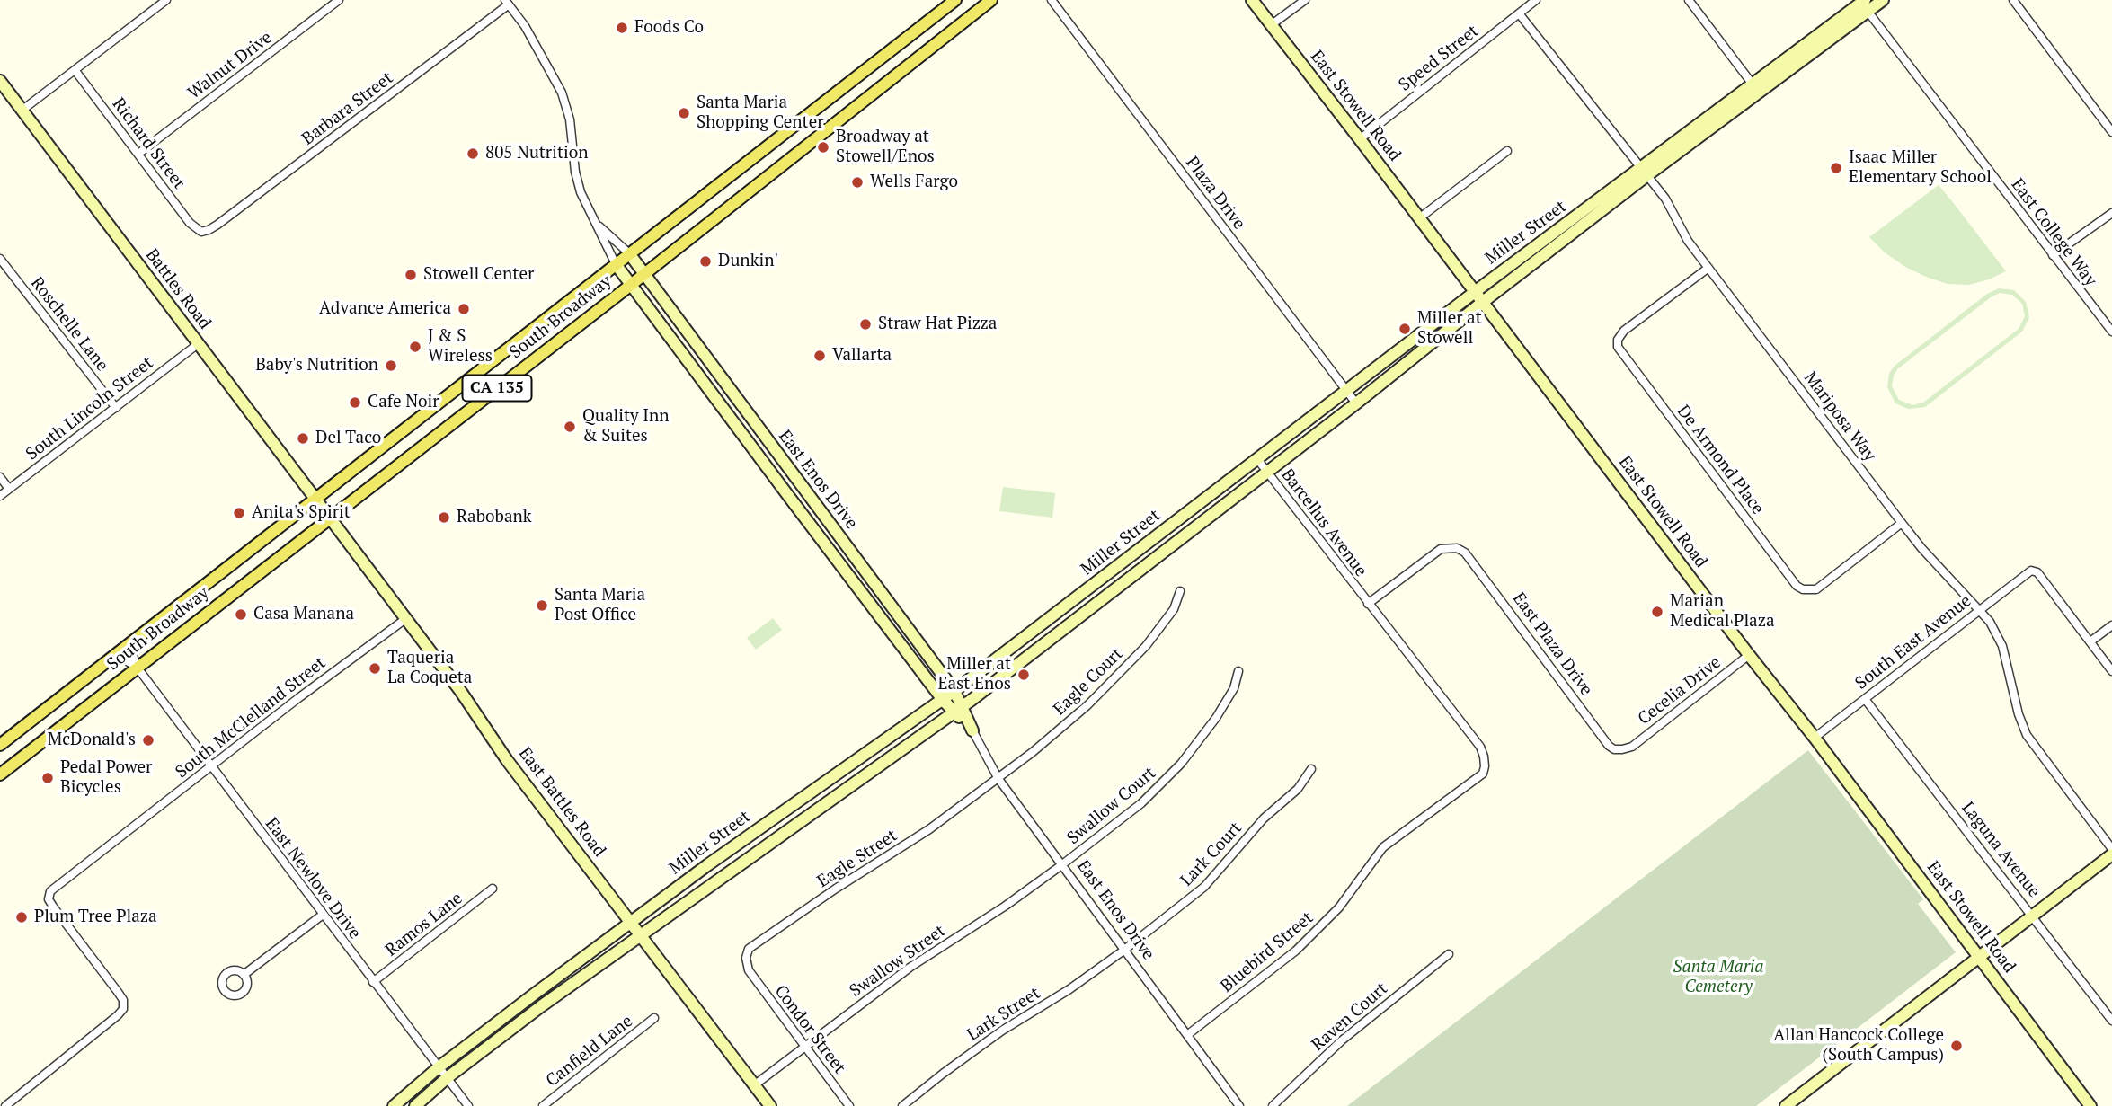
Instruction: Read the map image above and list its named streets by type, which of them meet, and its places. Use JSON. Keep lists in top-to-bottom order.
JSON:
{
  "streets": {
    "main road": ["South Broadway", "CA 135"],
    "street": [
      "Speed Street",
      "Walnut Drive",
      "East Stowell Road",
      "Barbara Street",
      "Richard Street",
      "Plaza Drive",
      "Miller Street",
      "East College Way",
      "Battles Road",
      "Roschelle Lane",
      "South Lincoln Street",
      "Mariposa Way",
      "De Armond Place",
      "East Enos Drive",
      "Barcellus Avenue",
      "South East Avenue",
      "East Plaza Drive",
      "Eagle Court",
      "Cecelia Drive",
      "South McClelland Street",
      "East Battles Road",
      "Swallow Court",
      "Laguna Avenue",
      "Lark Court",
      "Eagle Street",
      "East Newlove Drive",
      "Ramos Lane",
      "Bluebird Street",
      "Swallow Street",
      "Lark Street",
      "Raven Court",
      "Condor Street",
      "Canfield Lane"
    ]
  },
  "crossings": [
    ["Speed Street", "East Stowell Road"],
    ["Speed Street", "Mariposa Way"],
    ["Walnut Drive", "Richard Street"],
    ["East Stowell Road", "Miller Street"],
    ["East Stowell Road", "South East Avenue"],
    ["East Stowell Road", "Cecelia Drive"],
    ["Barbara Street", "Richard Street"],
    ["Plaza Drive", "Miller Street"],
    ["Miller Street", "East College Way"],
    ["Miller Street", "Mariposa Way"],
    ["Miller Street", "East Enos Drive"],
    ["Miller Street", "Barcellus Avenue"],
    ["Miller Street", "East Battles Road"],
    ["Miller Street", "East Newlove Drive"],
    ["Battles Road", "South Broadway"],
    ["Battles Road", "South Lincoln Street"],
    ["Battles Road", "East Battles Road"],
    ["South Broadway", "East Enos Drive"],
    ["South Broadway", "East Battles Road"],
    ["South Broadway", "East Newlove Drive"],
    ["Roschelle Lane", "South Lincoln Street"],
    ["Mariposa Way", "De Armond Place"],
    ["Mariposa Way", "South East Avenue"],
    ["East Enos Drive", "Eagle Court"],
    ["East Enos Drive", "Swallow Court"],
    ["East Enos Drive", "Lark Court"],
    ["East Enos Drive", "Eagle Street"],
    ["East Enos Drive", "Bluebird Street"],
    ["East Enos Drive", "Swallow Street"],
    ["East Enos Drive", "Lark Street"],
    ["Barcellus Avenue", "East Plaza Drive"],
    ["Barcellus Avenue", "Bluebird Street"],
    ["South East Avenue", "Laguna Avenue"],
    ["East Plaza Drive", "Cecelia Drive"],
    ["East Plaza Drive", "Bluebird Street"],
    ["Eagle Court", "Eagle Street"],
    ["South McClelland Street", "East Battles Road"],
    ["South McClelland Street", "East Newlove Drive"],
    ["East Battles Road", "Swallow Street"],
    ["Swallow Court", "Swallow Street"],
    ["Lark Court", "Lark Street"],
    ["Eagle Street", "Condor Street"],
    ["East Newlove Drive", "Ramos Lane"],
    ["Swallow Street", "Condor Street"]
  ],
  "parks": ["Santa Maria Cemetery"],
  "places": [
    "Foods Co",
    "Santa Maria Shopping Center",
    "Broadway at Stowell/Enos",
    "805 Nutrition",
    "Isaac Miller Elementary School",
    "Wells Fargo",
    "Dunkin'",
    "Stowell Center",
    "Advance America",
    "Straw Hat Pizza",
    "Miller at Stowell",
    "J & S Wireless",
    "Vallarta",
    "Baby's Nutrition",
    "Cafe Noir",
    "Quality Inn & Suites",
    "Del Taco",
    "Anita's Spirit",
    "Rabobank",
    "Santa Maria Post Office",
    "Marian Medical Plaza",
    "Casa Manana",
    "Taqueria La Coqueta",
    "Miller at East Enos",
    "McDonald's",
    "Pedal Power Bicycles",
    "Plum Tree Plaza",
    "Allan Hancock College (South Campus)"
  ]
}
